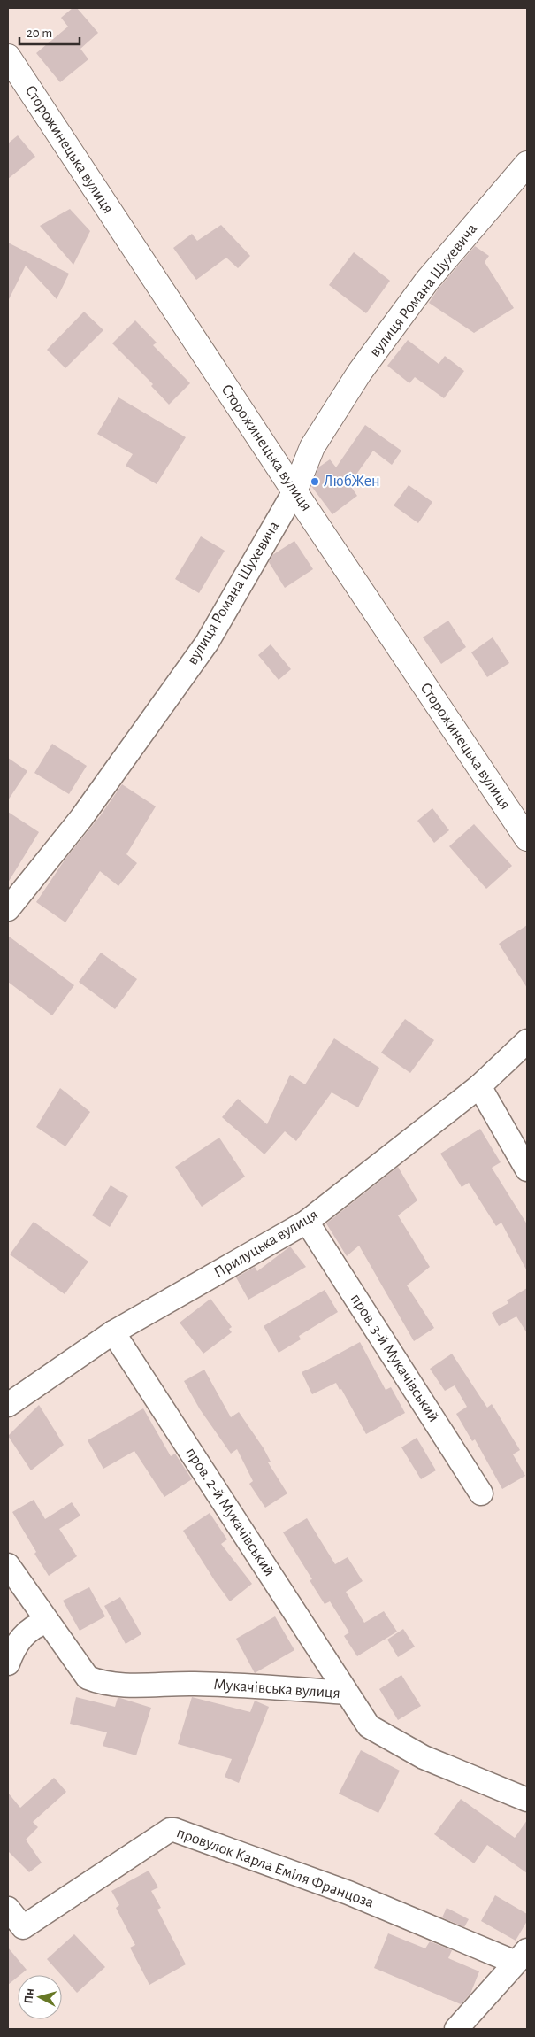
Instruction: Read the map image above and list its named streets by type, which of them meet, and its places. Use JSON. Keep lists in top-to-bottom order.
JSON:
{
  "streets": {
    "main road": ["Сторожинецька вулиця", "вулиця Романа Шухевича"],
    "street": [
      "Прилуцька вулиця",
      "пров. 3-й Мукачівський",
      "пров. 2-й Мукачівський",
      "Мукачівська вулиця",
      "провулок Карла Еміля Францоза"
    ]
  },
  "crossings": [
    ["Сторожинецька вулиця", "вулиця Романа Шухевича"],
    ["Прилуцька вулиця", "пров. 3-й Мукачівський"],
    ["Прилуцька вулиця", "пров. 2-й Мукачівський"],
    ["пров. 2-й Мукачівський", "Мукачівська вулиця"]
  ],
  "places": ["ЛюбЖен"],
  "scale_bar": "20 m",
  "north": "left"
}
